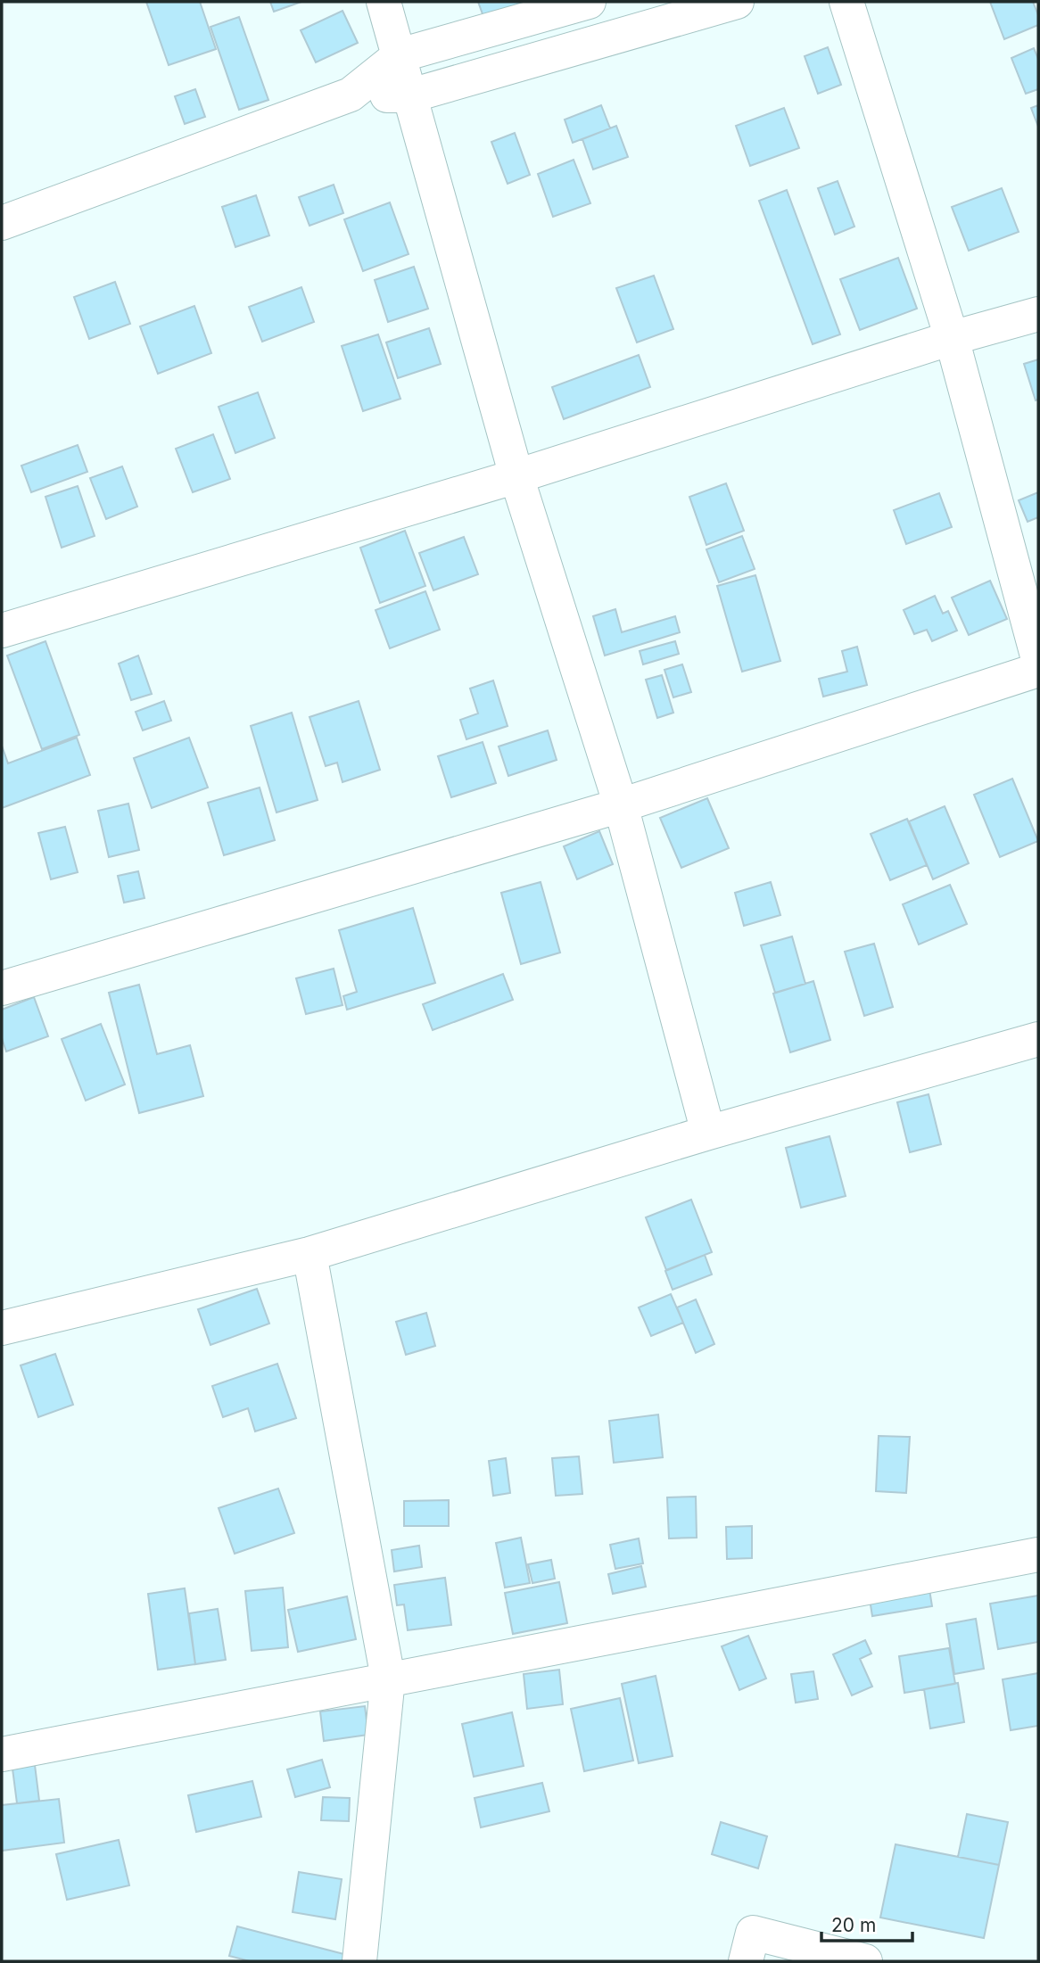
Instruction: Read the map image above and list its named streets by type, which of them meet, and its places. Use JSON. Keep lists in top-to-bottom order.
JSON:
{
  "scale_bar": "20 m"
}
